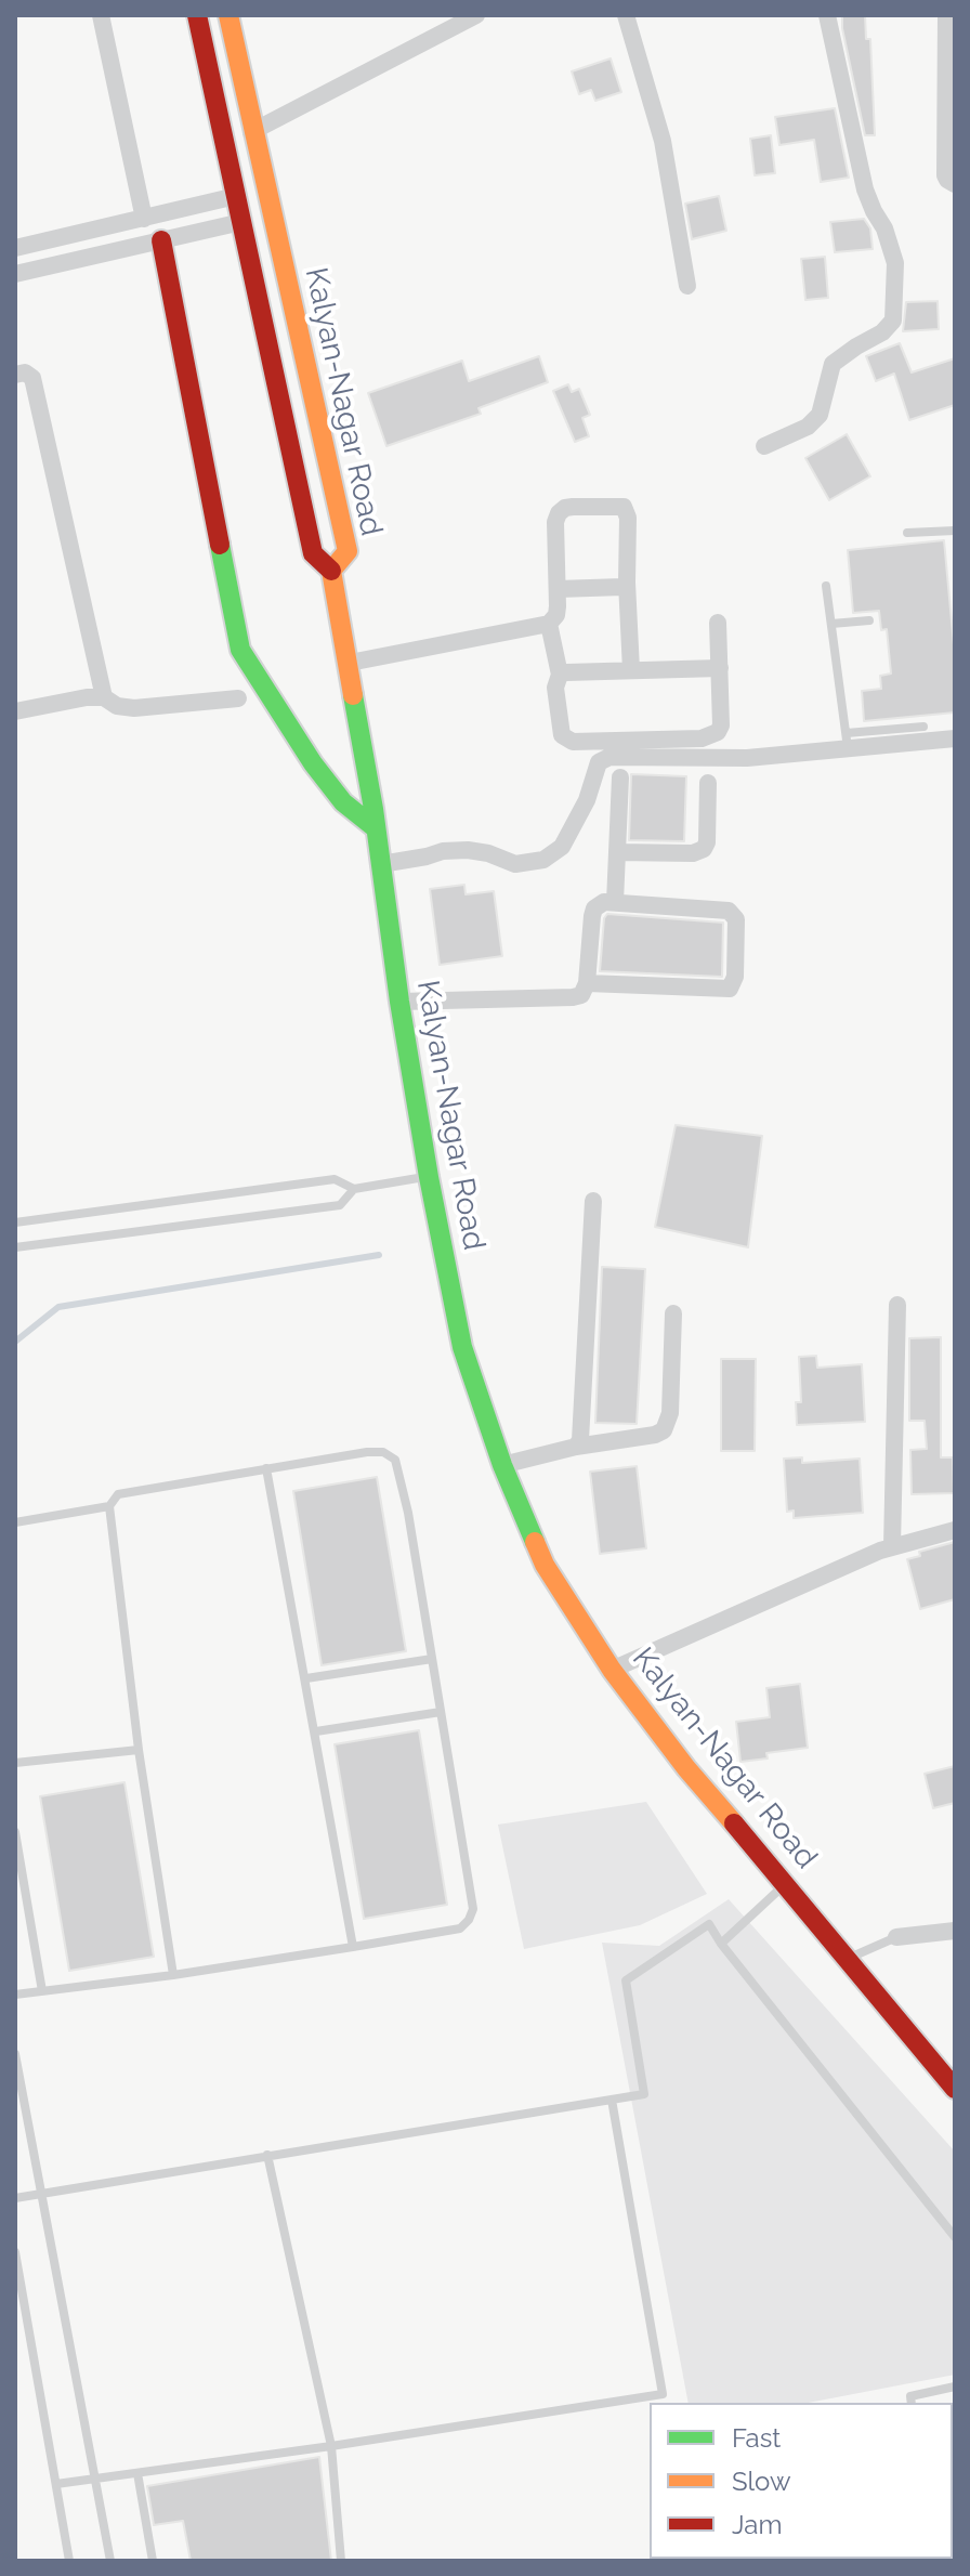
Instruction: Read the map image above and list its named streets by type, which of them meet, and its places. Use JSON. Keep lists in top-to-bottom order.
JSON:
{
  "streets": {
    "main road": ["Kalyan-Nagar Road"]
  },
  "legend": ["Fast", "Slow", "Jam"]
}
